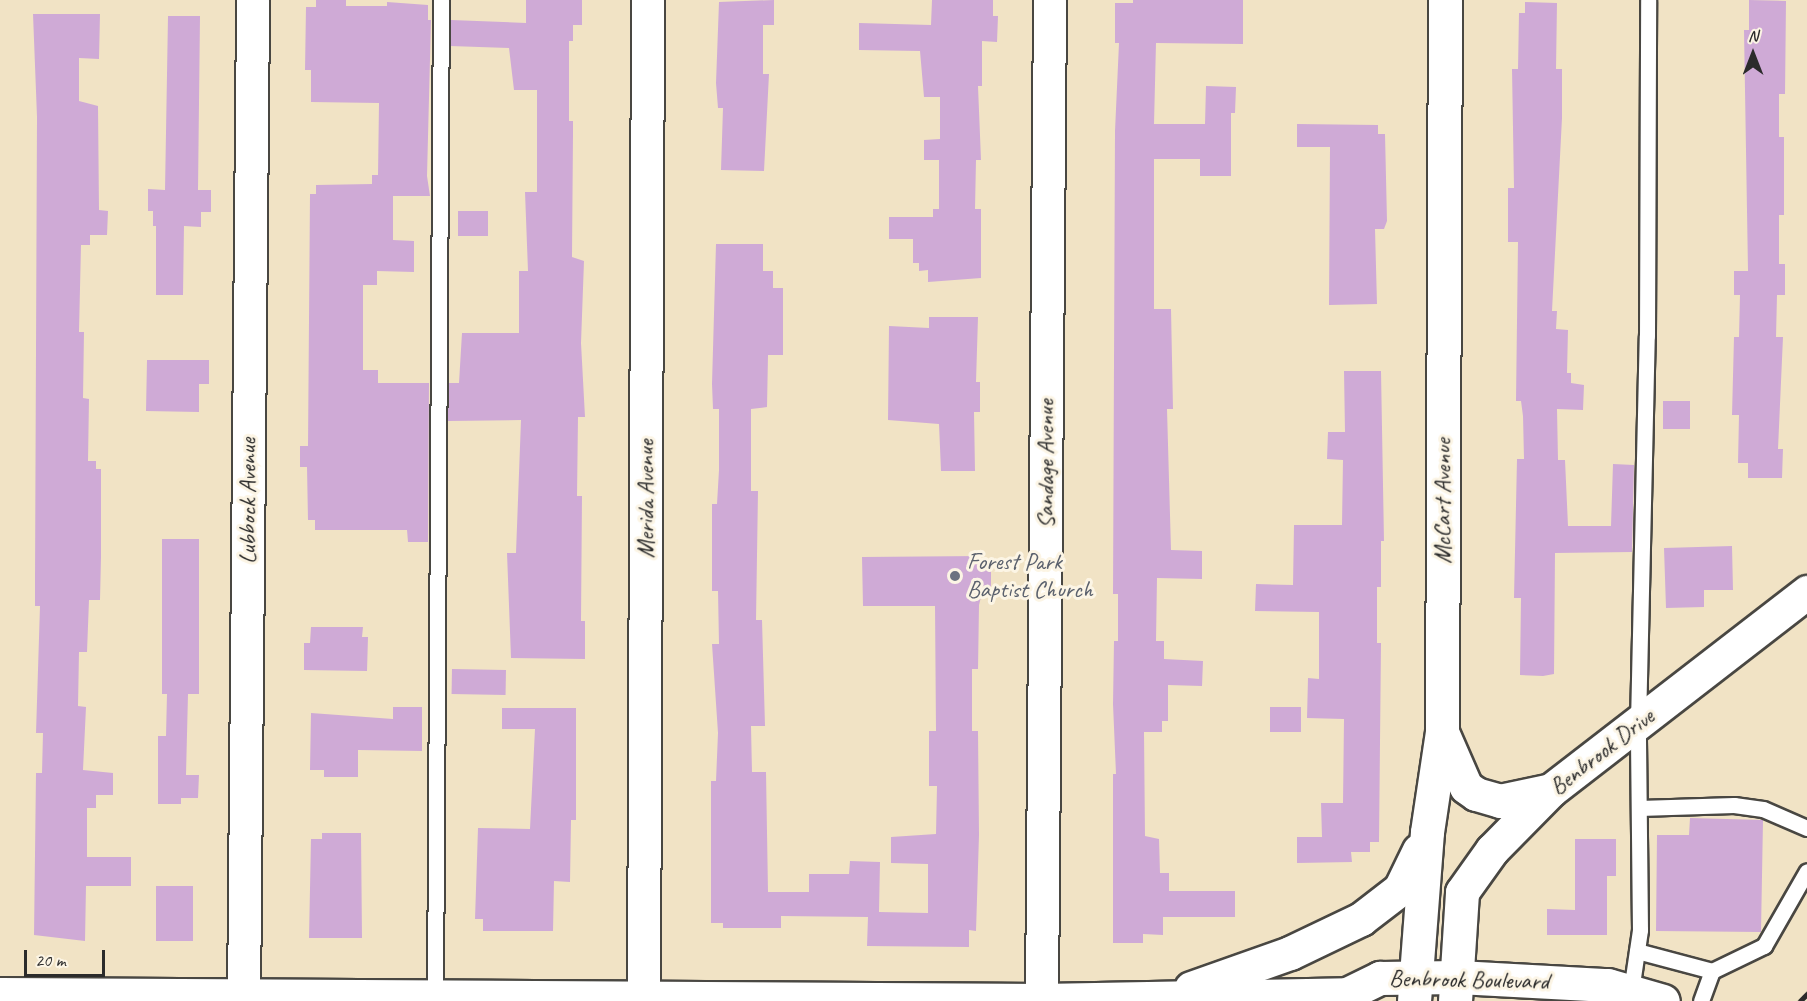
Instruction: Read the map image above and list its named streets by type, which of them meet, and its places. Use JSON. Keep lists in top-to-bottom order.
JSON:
{
  "streets": {
    "street": [
      "Sandage Avenue",
      "Merida Avenue",
      "Lubbock Avenue",
      "McCart Avenue",
      "Benbrook Drive",
      "Benbrook Boulevard"
    ]
  },
  "crossings": [
    ["Sandage Avenue", "Benbrook Boulevard"],
    ["Merida Avenue", "Benbrook Boulevard"],
    ["Lubbock Avenue", "Benbrook Boulevard"],
    ["McCart Avenue", "Benbrook Boulevard"],
    ["Benbrook Drive", "Benbrook Boulevard"]
  ],
  "places": ["Forest Park Baptist Church"],
  "scale_bar": "20 m",
  "north": "top"
}
